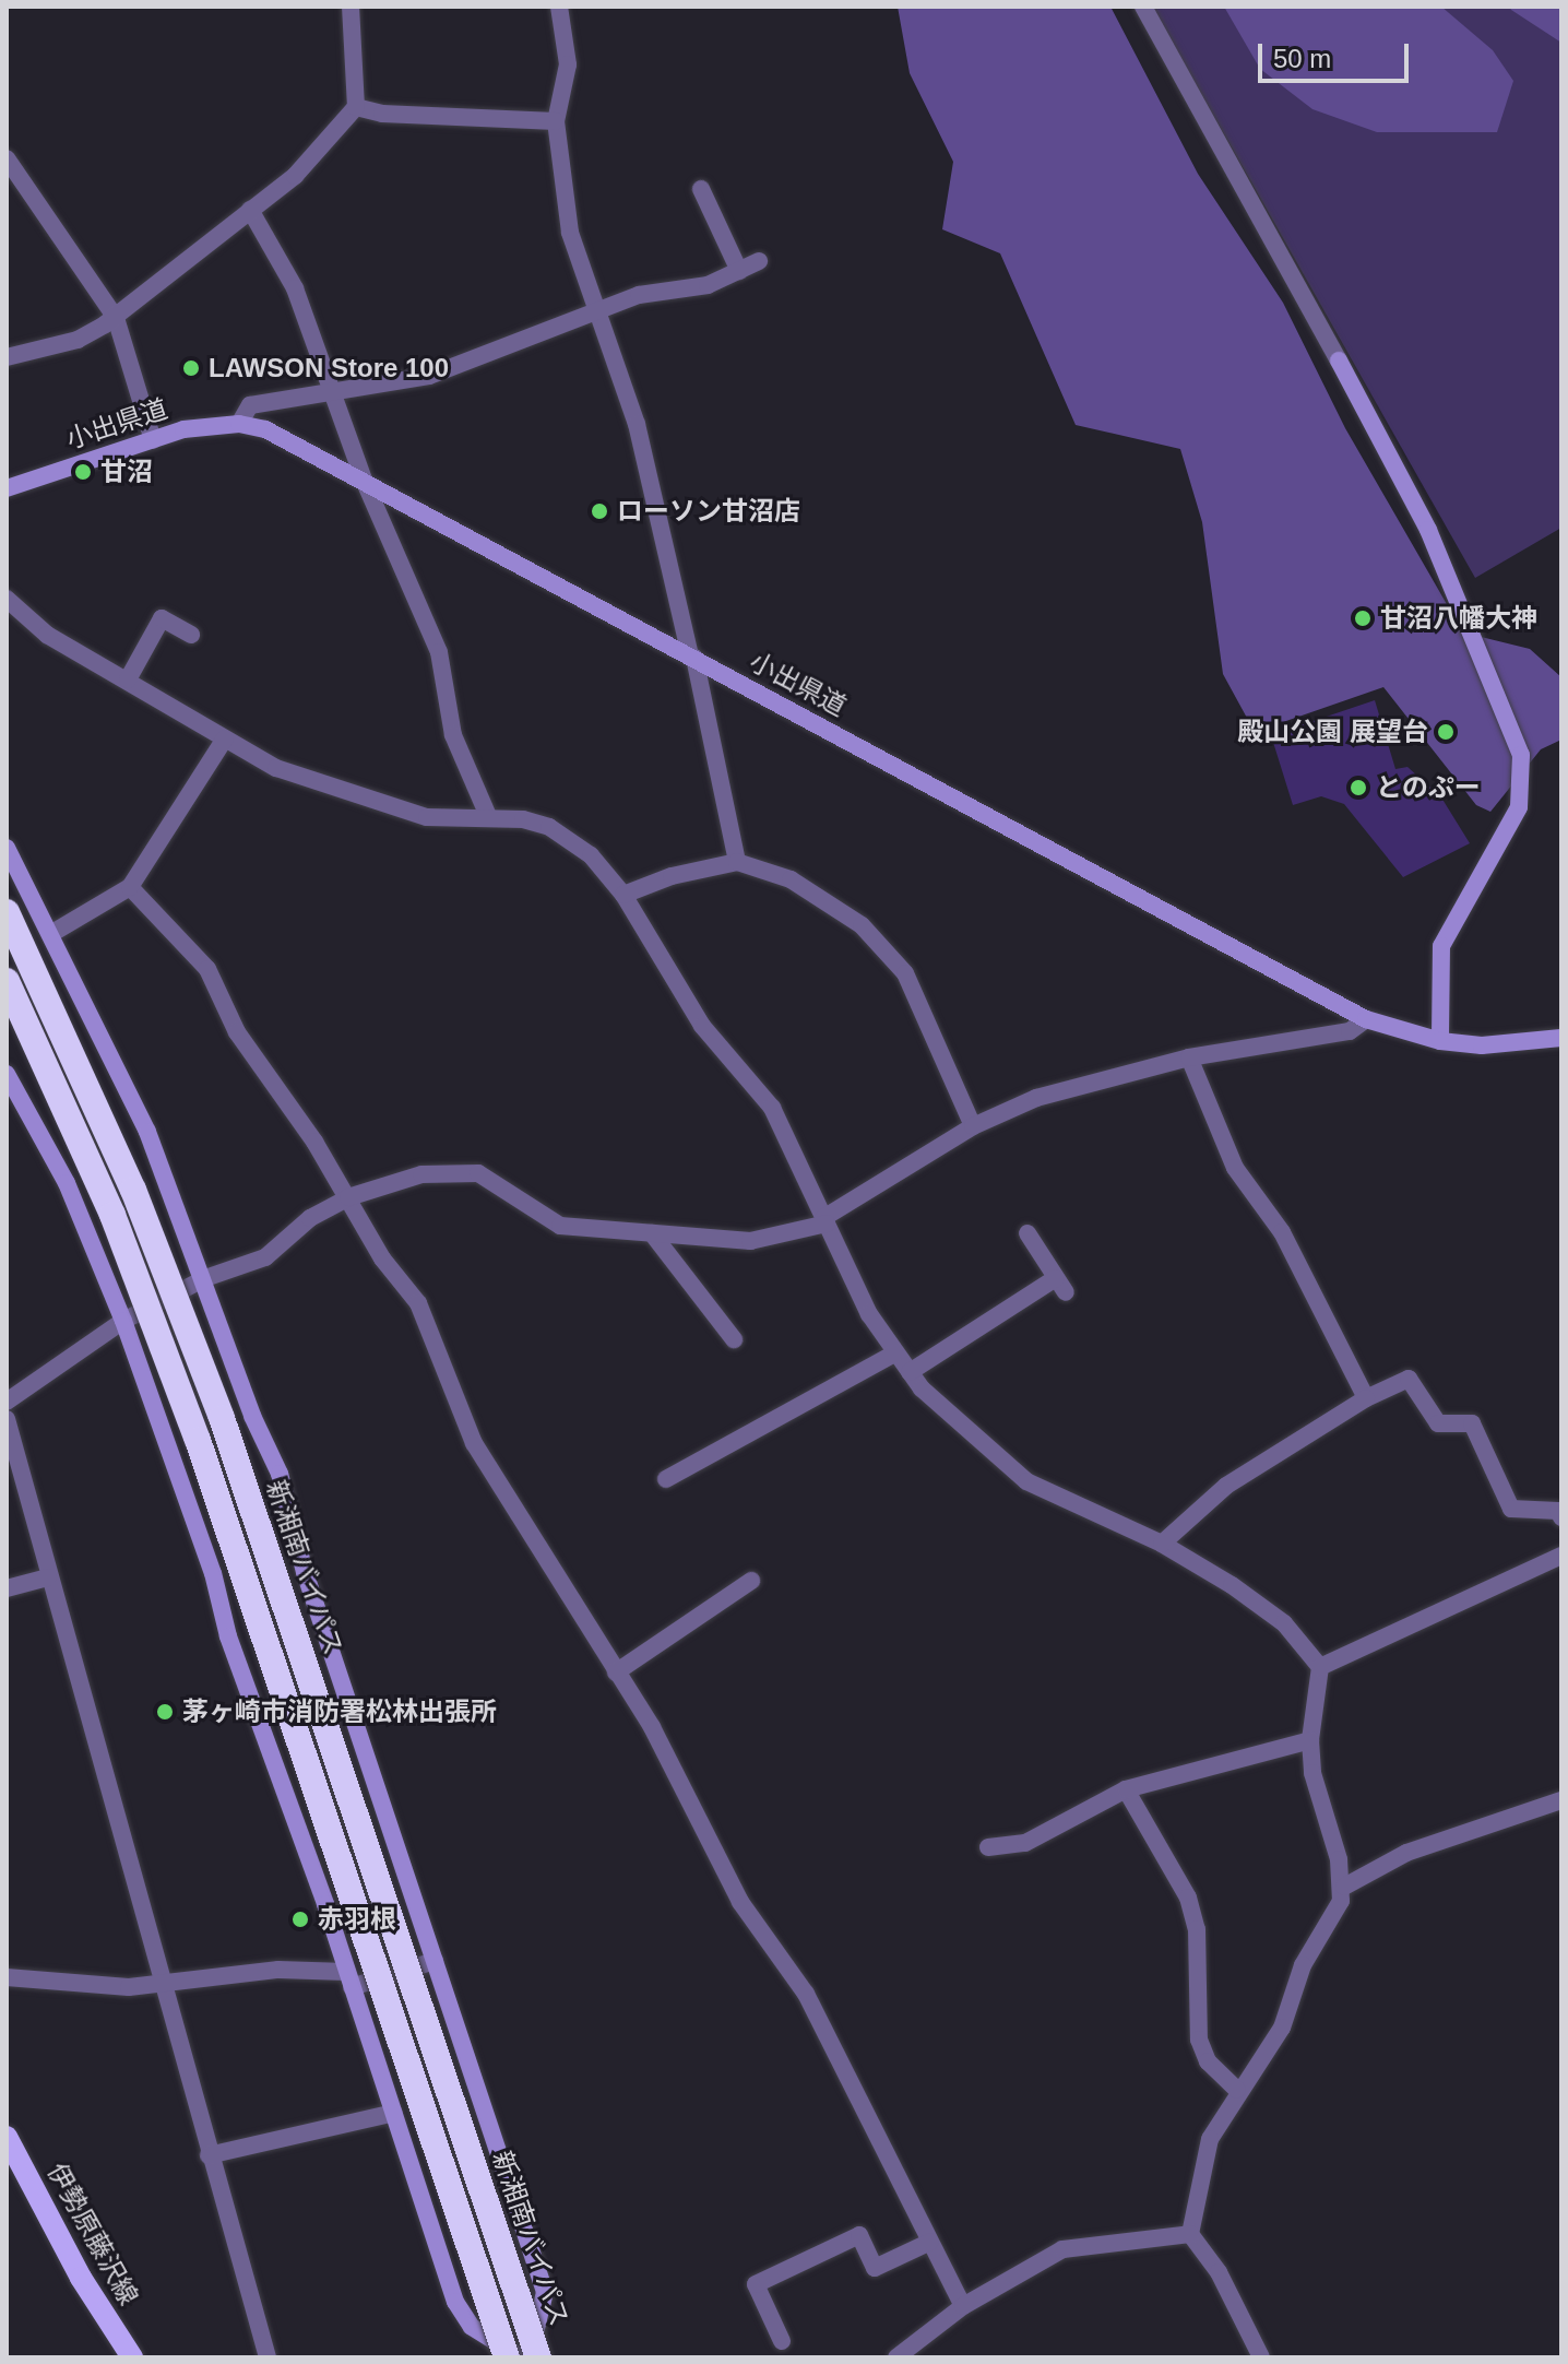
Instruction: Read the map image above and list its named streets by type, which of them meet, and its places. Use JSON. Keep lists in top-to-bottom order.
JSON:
{
  "streets": {
    "highway": ["新湘南バイパス"],
    "main road": ["伊勢原藤沢線"],
    "street": ["小出県道"]
  },
  "places": [
    "LAWSON Store 100",
    "甘沼",
    "ローソン甘沼店",
    "甘沼八幡大神",
    "殿山公園 展望台",
    "とのぷー",
    "茅ヶ崎市消防署松林出張所",
    "赤羽根"
  ],
  "scale_bar": "50 m"
}
